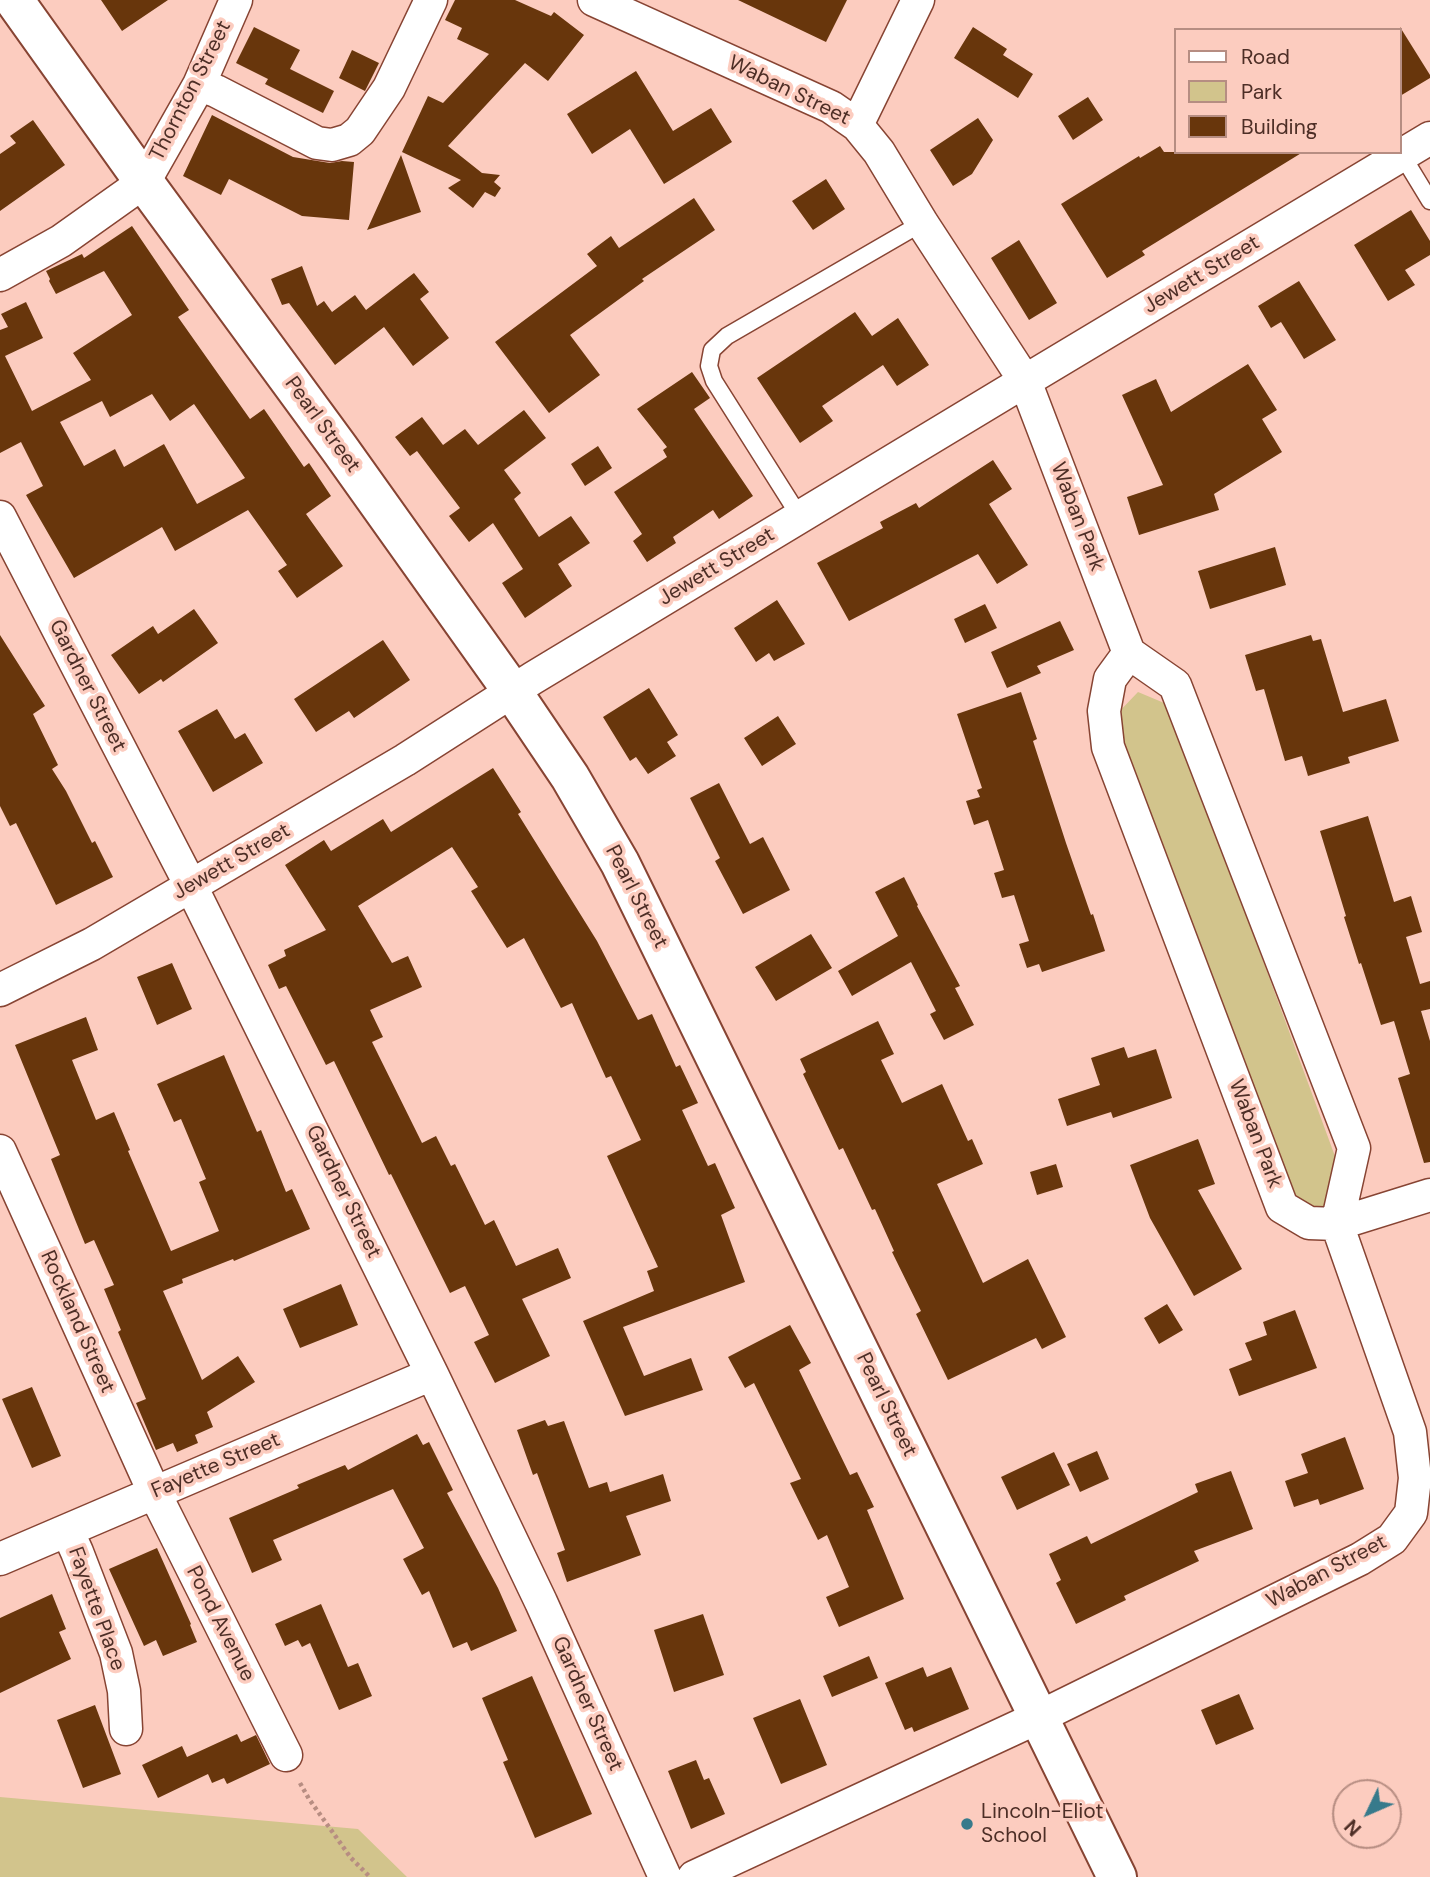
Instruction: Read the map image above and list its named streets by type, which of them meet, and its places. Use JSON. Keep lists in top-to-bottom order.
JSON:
{
  "streets": {
    "street": [
      "Thornton Street",
      "Waban Street",
      "Jewett Street",
      "Pearl Street",
      "Waban Park",
      "Gardner Street",
      "Rockland Street",
      "Fayette Street",
      "Fayette Place",
      "Pond Avenue"
    ]
  },
  "crossings": [
    ["Thornton Street", "Pearl Street"],
    ["Waban Street", "Jewett Street"],
    ["Waban Street", "Pearl Street"],
    ["Waban Street", "Waban Park"],
    ["Jewett Street", "Pearl Street"],
    ["Jewett Street", "Waban Park"],
    ["Jewett Street", "Gardner Street"],
    ["Gardner Street", "Fayette Street"],
    ["Rockland Street", "Fayette Street"],
    ["Rockland Street", "Pond Avenue"],
    ["Fayette Street", "Fayette Place"],
    ["Fayette Street", "Pond Avenue"]
  ],
  "places": ["Lincoln-Eliot School"],
  "legend": ["Road", "Park", "Building"],
  "north": "bottom left"
}
